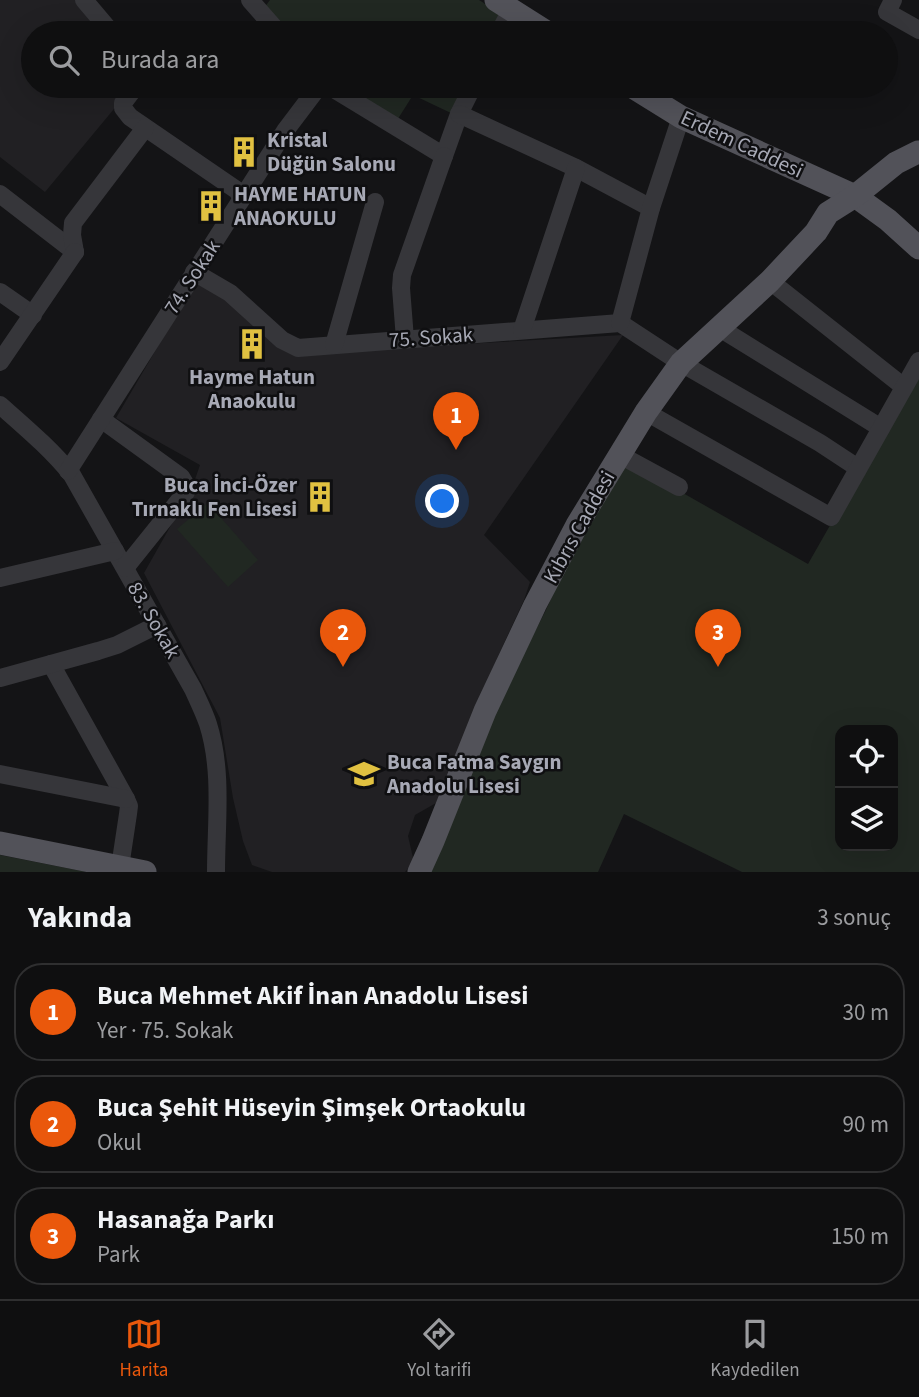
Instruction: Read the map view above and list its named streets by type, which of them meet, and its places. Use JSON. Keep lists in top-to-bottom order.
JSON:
{
  "streets": {
    "main road": ["Erdem Caddesi", "Kıbrıs Caddesi"],
    "street": ["74. Sokak", "75. Sokak", "83. Sokak"]
  },
  "crossings": [
    ["Erdem Caddesi", "Kıbrıs Caddesi"],
    ["74. Sokak", "75. Sokak"],
    ["74. Sokak", "83. Sokak"]
  ],
  "places": {
    "building": [
      "Kristal Düğün Salonu",
      "HAYME HATUN ANAOKULU",
      "Hayme Hatun Anaokulu",
      "Buca İnci-Özer Tırnaklı Fen Lisesi"
    ],
    "school or university": ["Buca Fatma Saygın Anadolu Lisesi"]
  },
  "page": {
    "search": "Burada ara",
    "pins": ["1", "2", "3"],
    "heading": ["Yakında", "3 sonuç"],
    "list": [
      {
        "mark": "1",
        "name": "Buca Mehmet Akif İnan Anadolu Lisesi",
        "note": "Yer · 75. Sokak",
        "value": "30 m"
      },
      {
        "mark": "2",
        "name": "Buca Şehit Hüseyin Şimşek Ortaokulu",
        "note": "Okul",
        "value": "90 m"
      },
      {
        "mark": "3",
        "name": "Hasanağa Parkı",
        "note": "Park",
        "value": "150 m"
      }
    ],
    "nav": ["Harita", "Yol tarifi", "Kaydedilen"]
  }
}
